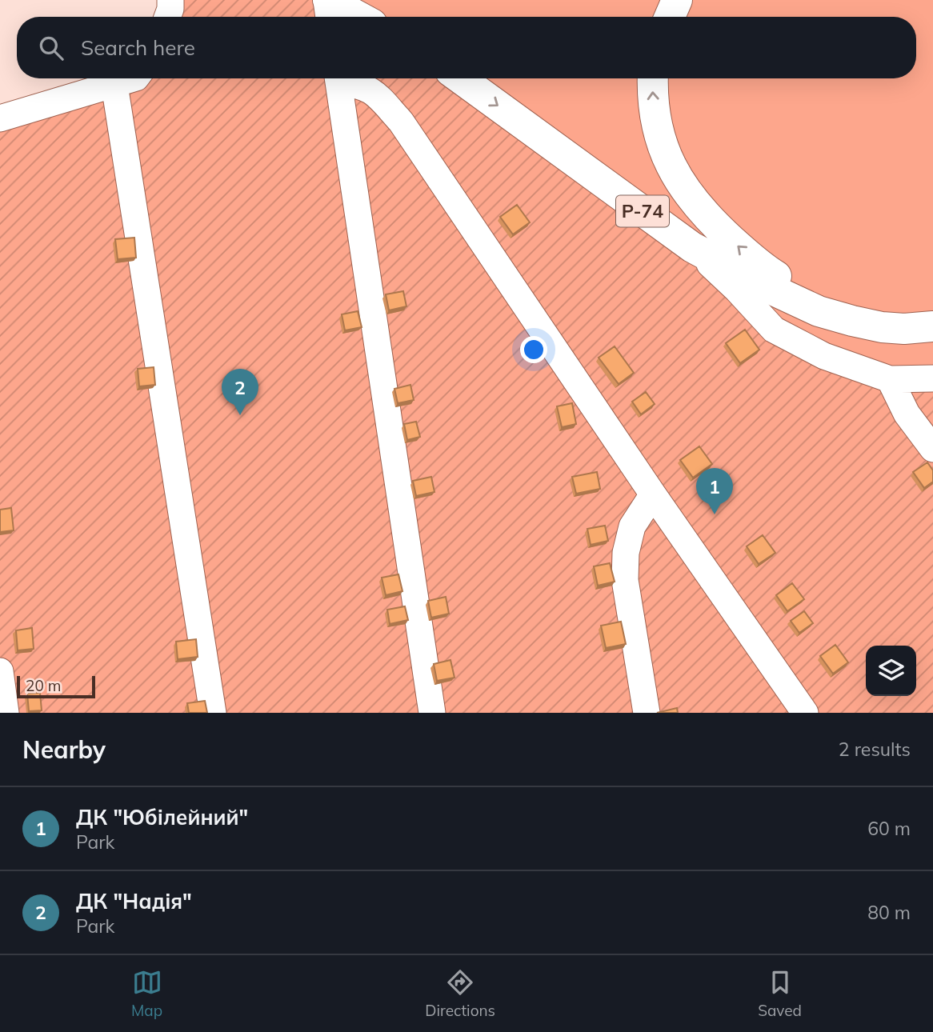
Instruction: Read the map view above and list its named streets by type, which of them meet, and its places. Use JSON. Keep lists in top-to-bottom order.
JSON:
{
  "streets": {
    "main road": ["Р-74"]
  },
  "scale_bar": "20 m",
  "page": {
    "search": "Search here",
    "pins": ["2", "1"],
    "scale": "20 m",
    "heading": ["Nearby", "2 results"],
    "list": [
      {
        "mark": "1",
        "name": "ДК \"Юбілейний\"",
        "note": "Park",
        "value": "60 m"
      },
      {
        "mark": "2",
        "name": "ДК \"Надія\"",
        "note": "Park",
        "value": "80 m"
      }
    ],
    "nav": ["Map", "Directions", "Saved"]
  }
}
